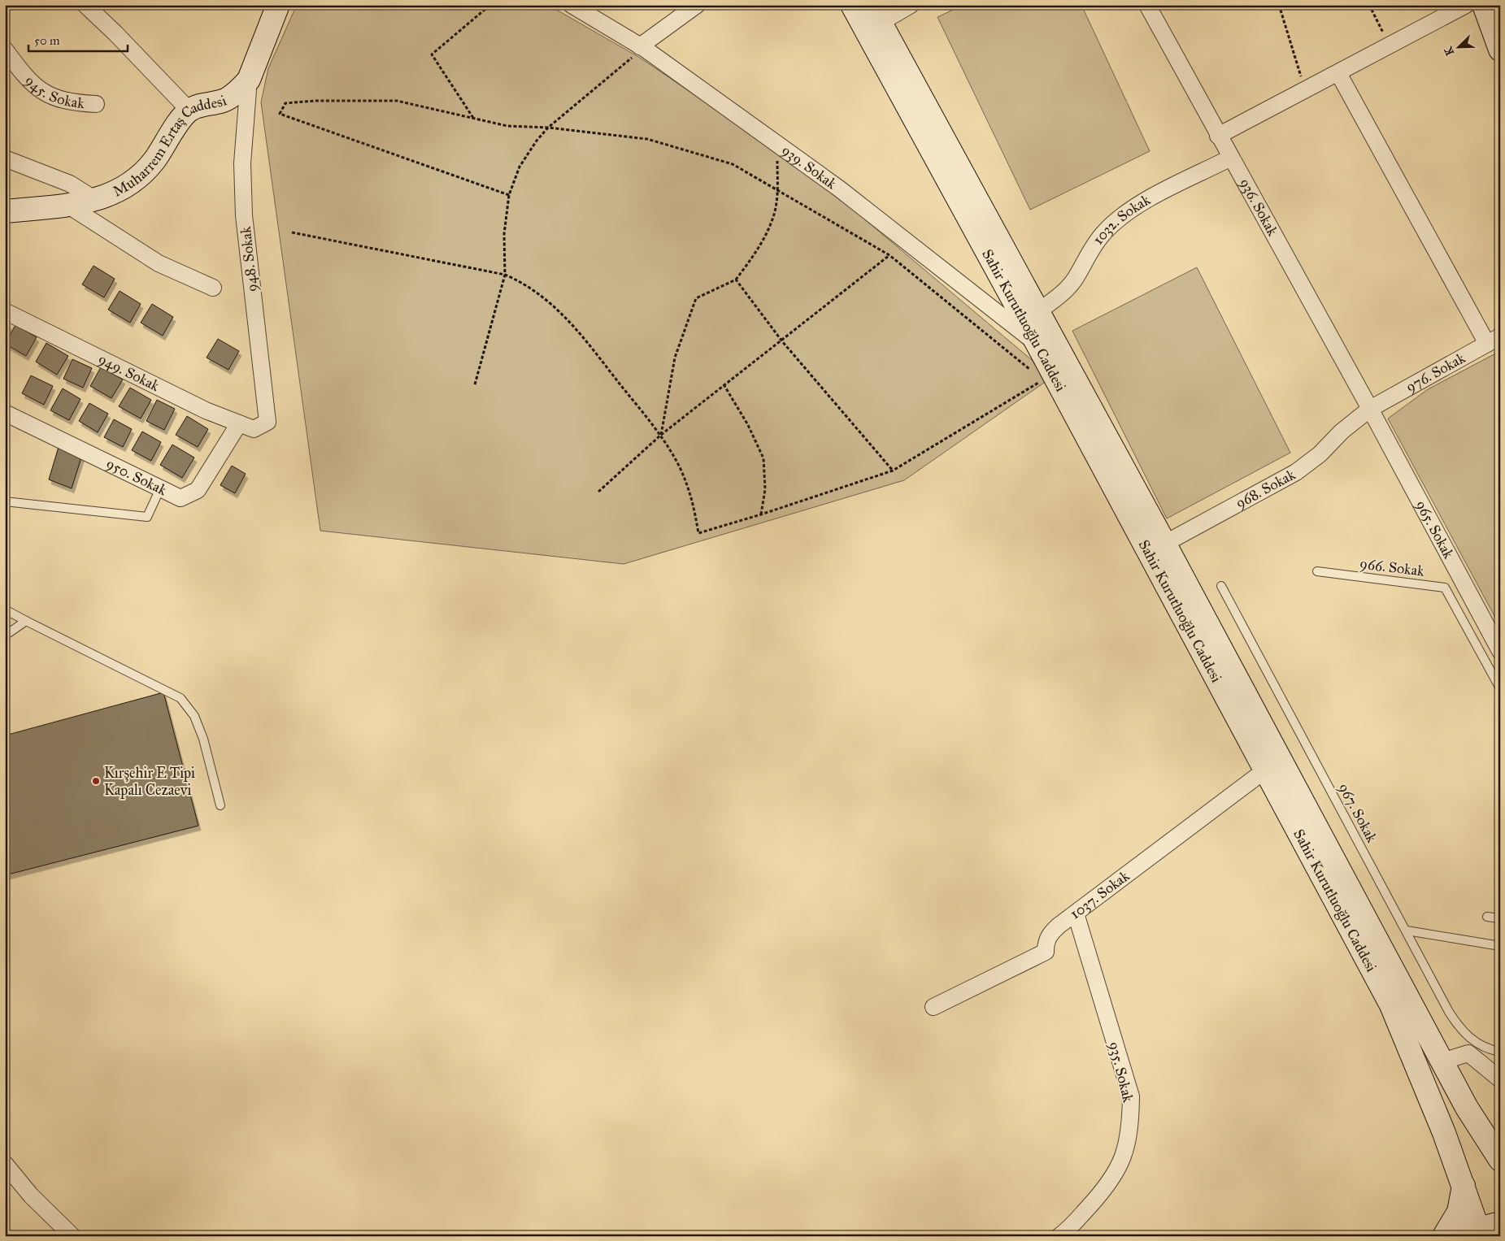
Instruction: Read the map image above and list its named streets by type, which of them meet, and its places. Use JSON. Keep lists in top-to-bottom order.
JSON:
{
  "streets": {
    "street": [
      "945. Sokak",
      "Muharrem Ertaş Caddesi",
      "939. Sokak",
      "936. Sokak",
      "1032. Sokak",
      "948. Sokak",
      "Sahir Kurutluoğlu Caddesi",
      "949. Sokak",
      "976. Sokak",
      "950. Sokak",
      "968. Sokak",
      "965. Sokak",
      "1037. Sokak",
      "935. Sokak"
    ],
    "lane": ["966. Sokak", "967. Sokak"]
  },
  "crossings": [
    ["Muharrem Ertaş Caddesi", "948. Sokak"],
    ["939. Sokak", "Sahir Kurutluoğlu Caddesi"],
    ["936. Sokak", "1032. Sokak"],
    ["936. Sokak", "976. Sokak"],
    ["936. Sokak", "968. Sokak"],
    ["936. Sokak", "965. Sokak"],
    ["1032. Sokak", "Sahir Kurutluoğlu Caddesi"],
    ["948. Sokak", "949. Sokak"],
    ["948. Sokak", "950. Sokak"],
    ["Sahir Kurutluoğlu Caddesi", "968. Sokak"],
    ["Sahir Kurutluoğlu Caddesi", "1037. Sokak"],
    ["949. Sokak", "950. Sokak"],
    ["976. Sokak", "968. Sokak"],
    ["976. Sokak", "965. Sokak"],
    ["968. Sokak", "965. Sokak"],
    ["1037. Sokak", "935. Sokak"]
  ],
  "places": ["Kırşehir E Tipi Kapalı Cezaevi"],
  "scale_bar": "50 m",
  "north": "bottom left"
}
